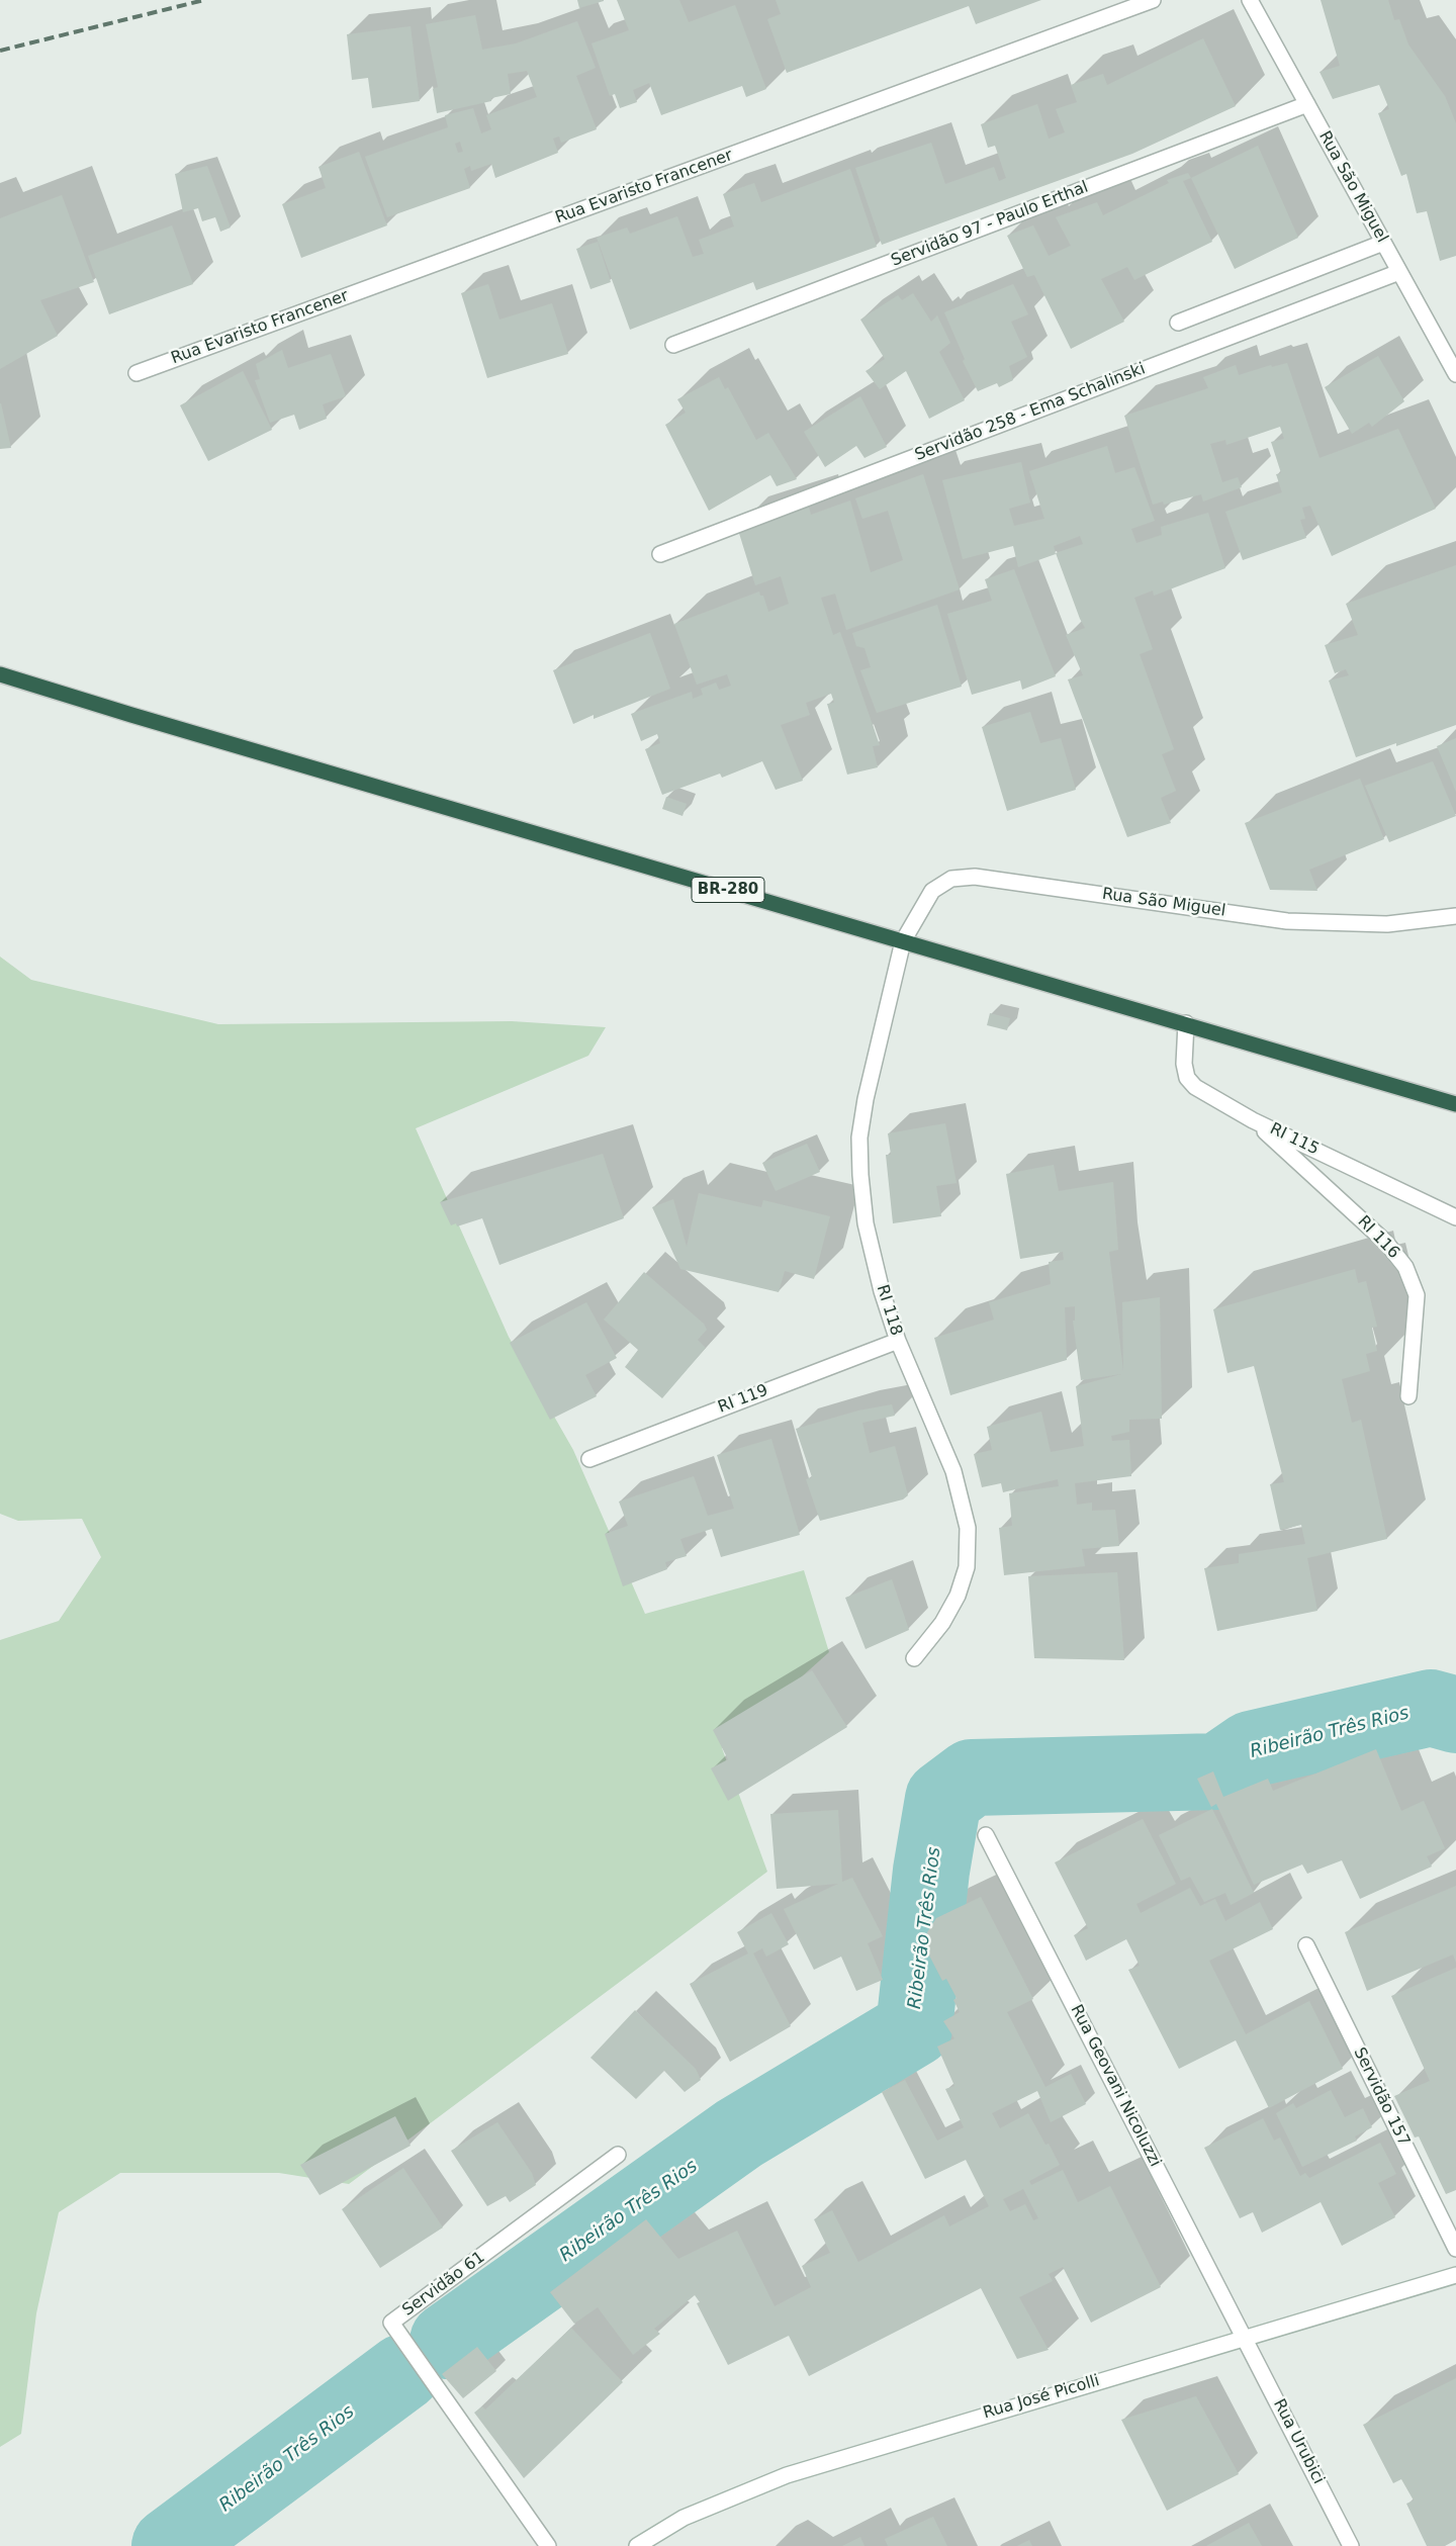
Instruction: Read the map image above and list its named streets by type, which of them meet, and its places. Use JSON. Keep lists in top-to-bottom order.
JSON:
{
  "streets": {
    "highway": ["BR-280"],
    "street": [
      "Rua Evaristo Francener",
      "Rua São Miguel",
      "Servidão 97 - Paulo Erthal",
      "Servidão 258 - Ema Schalinski",
      "RI 115",
      "RI 116",
      "RI 118",
      "RI 119",
      "Rua Geovani Nicoluzzi",
      "Servidão 157",
      "Servidão 61",
      "Rua José Picolli",
      "Rua Urubici"
    ]
  },
  "crossings": [
    ["Rua São Miguel", "Servidão 97 - Paulo Erthal"],
    ["Rua São Miguel", "Servidão 258 - Ema Schalinski"],
    ["Rua São Miguel", "BR-280"],
    ["Rua São Miguel", "RI 118"],
    ["BR-280", "RI 115"],
    ["BR-280", "RI 118"],
    ["RI 115", "RI 116"],
    ["RI 118", "RI 119"],
    ["Rua Geovani Nicoluzzi", "Rua José Picolli"],
    ["Rua Geovani Nicoluzzi", "Rua Urubici"],
    ["Rua José Picolli", "Rua Urubici"]
  ],
  "water": ["Ribeirão Três Rios"]
}
